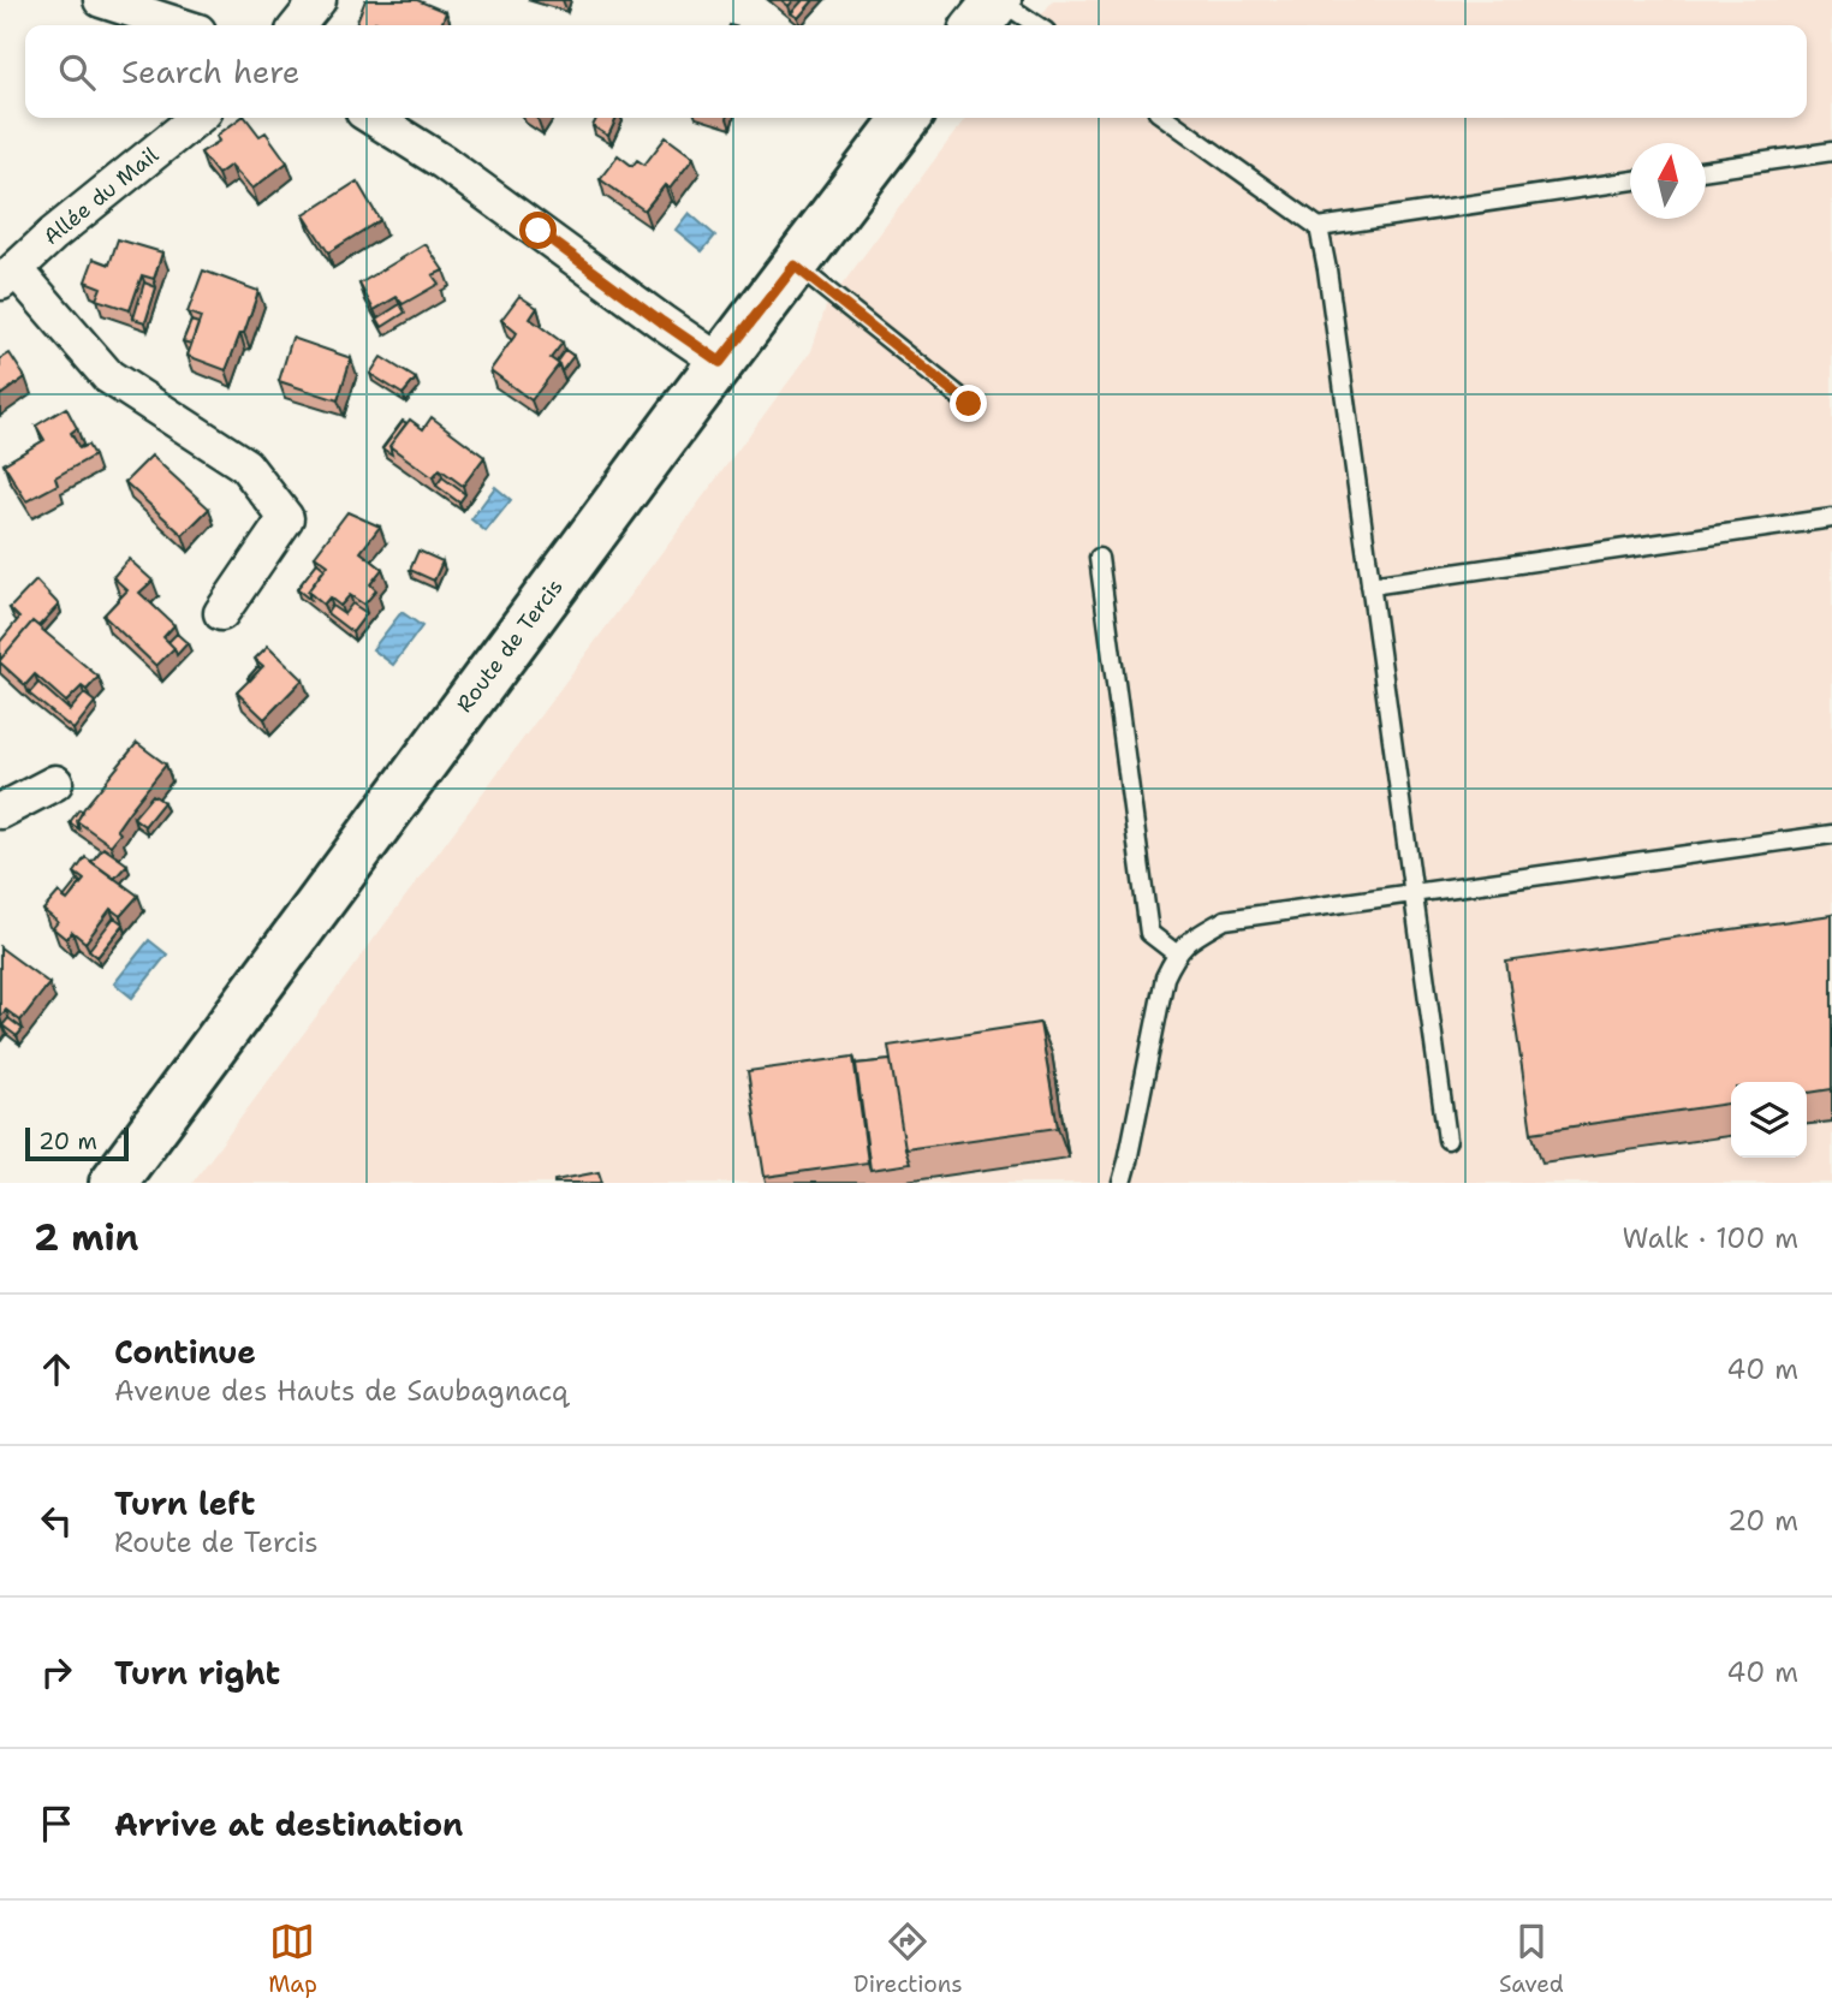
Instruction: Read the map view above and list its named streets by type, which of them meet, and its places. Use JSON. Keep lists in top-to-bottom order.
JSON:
{
  "streets": {
    "main road": ["Route de Tercis"],
    "street": ["Allée du Mail"]
  },
  "scale_bar": "20 m",
  "north": "top",
  "page": {
    "search": "Search here",
    "scale": "20 m",
    "heading": ["2 min", "Walk · 100 m"],
    "list": [
      ["Continue", "Avenue des Hauts de Saubagnacq", "40 m"],
      ["Turn left", "Route de Tercis", "20 m"],
      ["Turn right", "40 m"],
      "Arrive at destination"
    ],
    "nav": ["Map", "Directions", "Saved"]
  }
}
